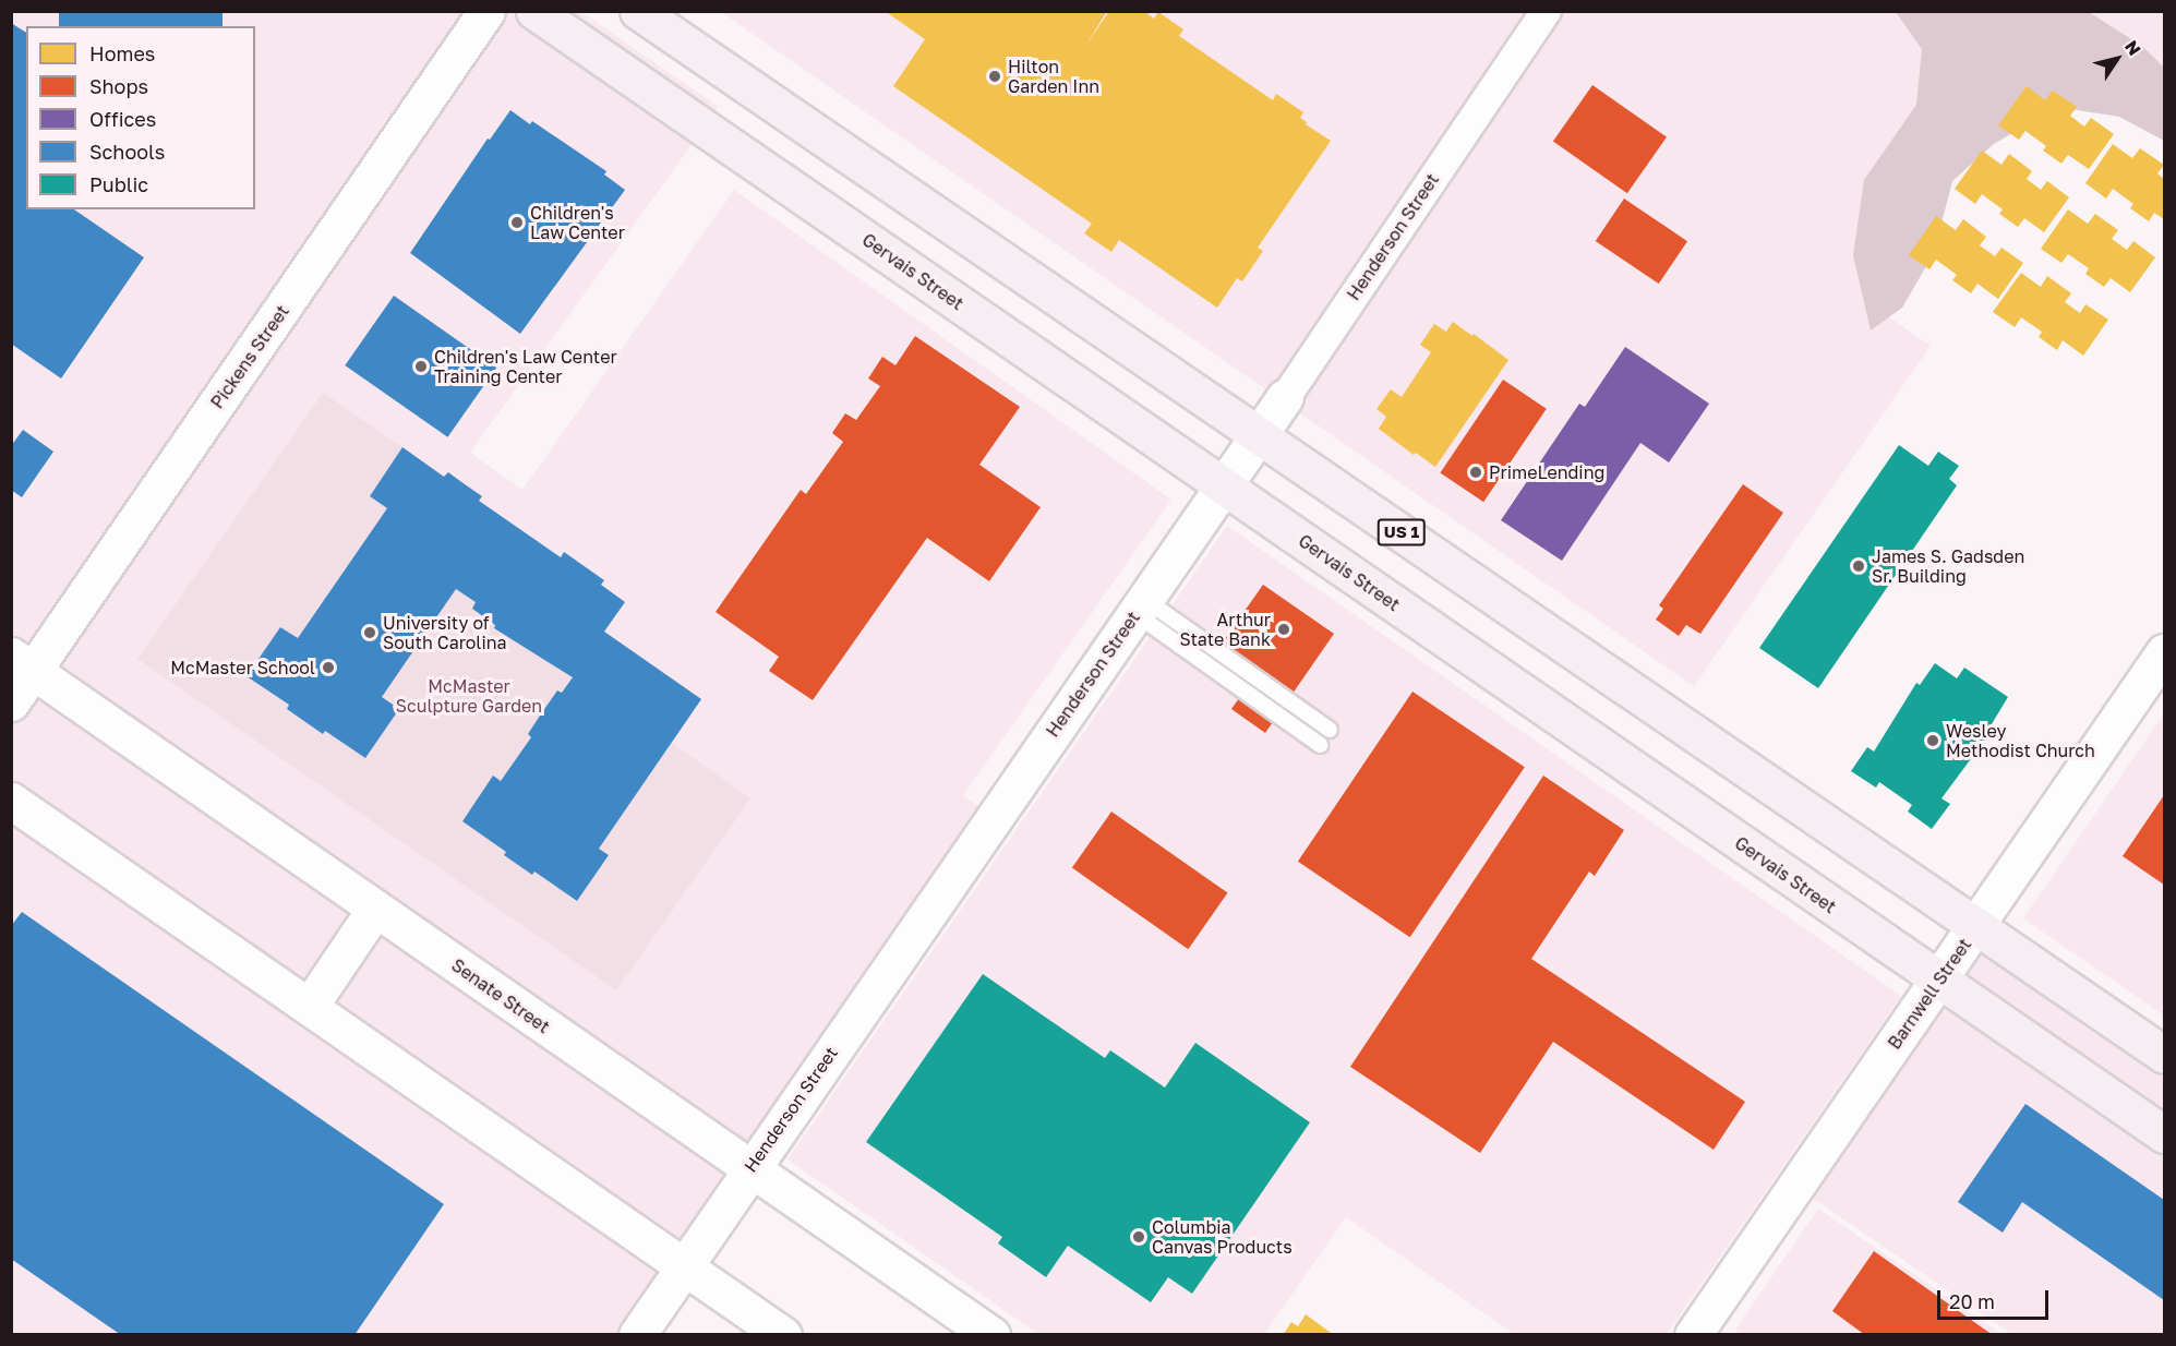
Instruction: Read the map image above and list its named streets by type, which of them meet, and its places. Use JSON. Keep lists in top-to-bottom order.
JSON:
{
  "streets": {
    "main road": ["Gervais Street", "US 1"],
    "street": [
      "Henderson Street",
      "Pickens Street",
      "Barnwell Street",
      "Senate Street"
    ]
  },
  "crossings": [
    ["Henderson Street", "Gervais Street"],
    ["Henderson Street", "US 1"],
    ["Henderson Street", "Senate Street"],
    ["Gervais Street", "Barnwell Street"],
    ["Pickens Street", "Senate Street"],
    ["US 1", "Barnwell Street"]
  ],
  "parks": ["McMaster Sculpture Garden"],
  "places": [
    "Hilton Garden Inn",
    "Children's Law Center",
    "Children's Law Center Training Center",
    "PrimeLending",
    "James S. Gadsden Sr. Building",
    "Arthur State Bank",
    "University of South Carolina",
    "McMaster School",
    "Wesley Methodist Church",
    "Columbia Canvas Products"
  ],
  "legend": [
    "Homes",
    "Shops",
    "Offices",
    "Schools",
    "Public"
  ],
  "scale_bar": "20 m",
  "north": "top right"
}
